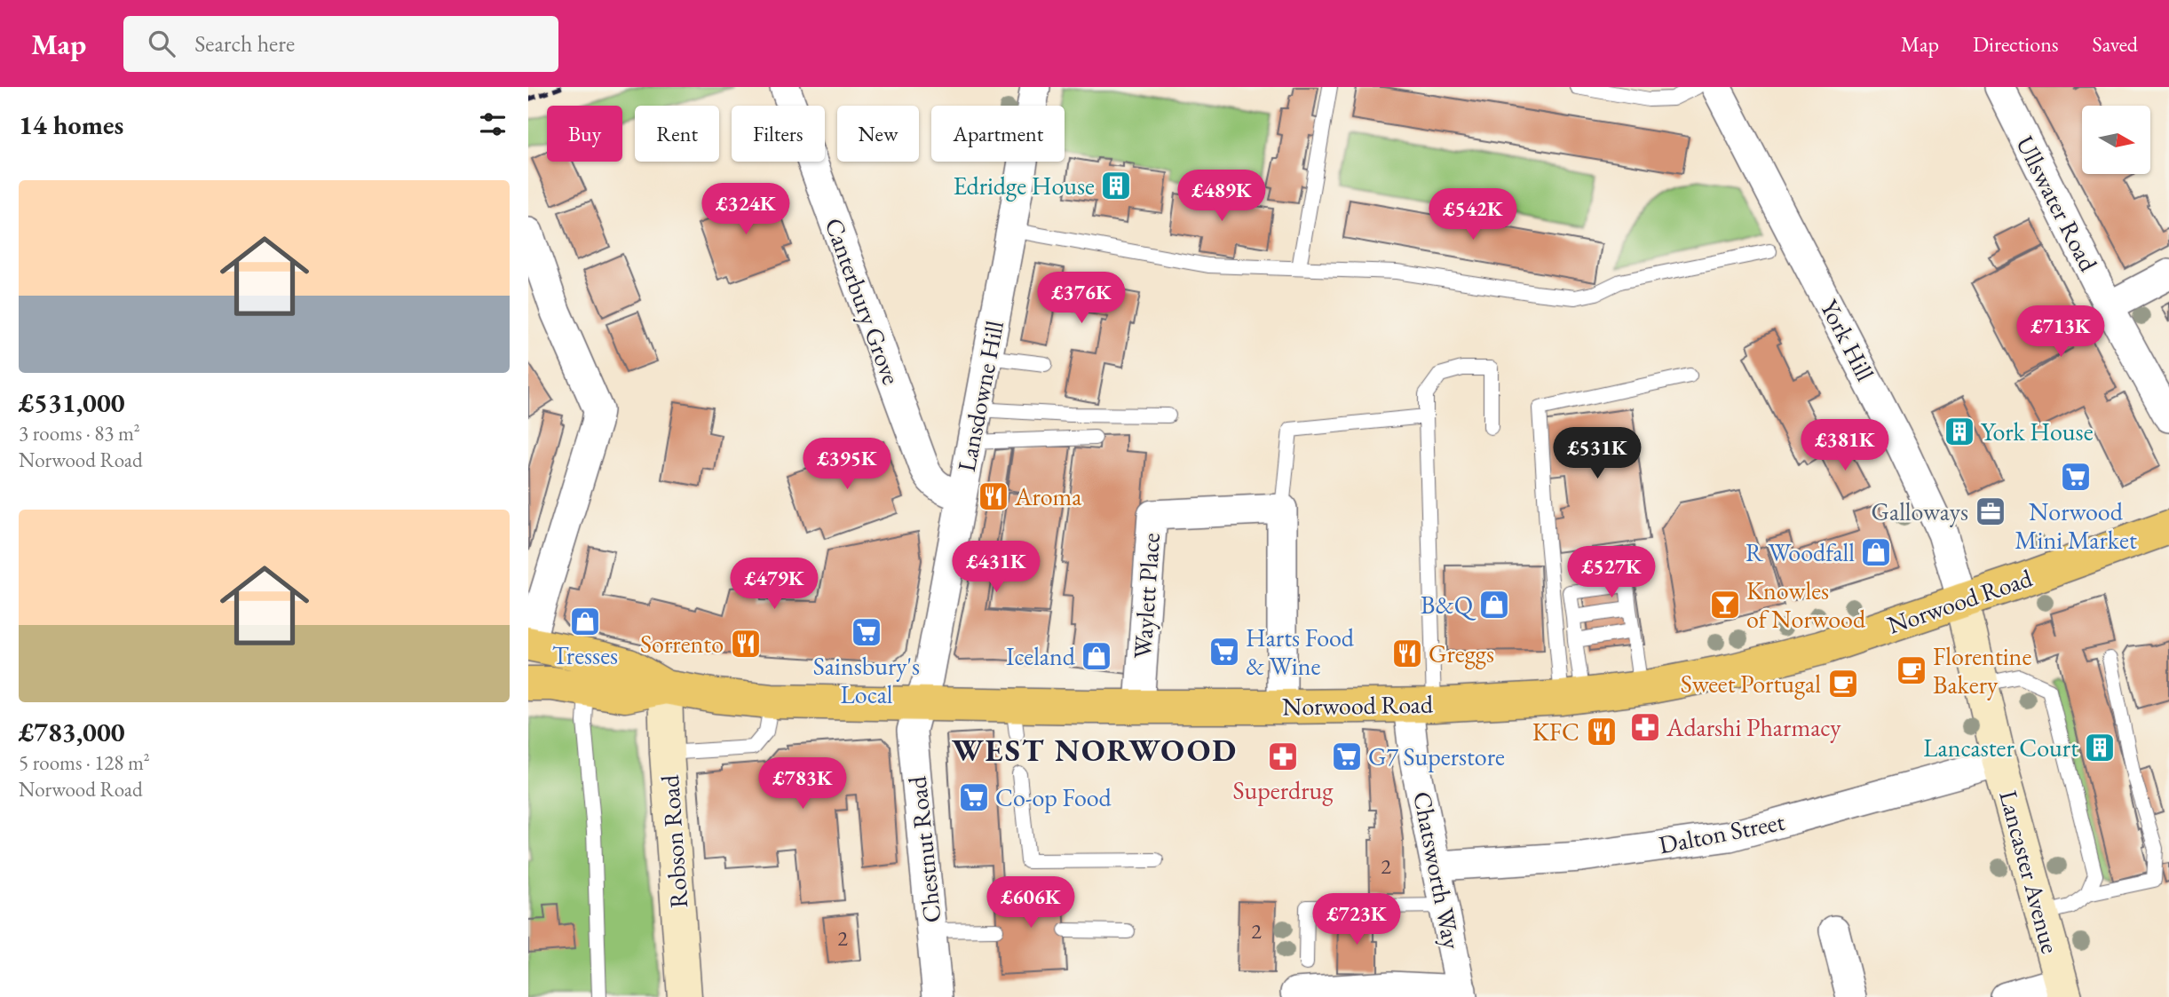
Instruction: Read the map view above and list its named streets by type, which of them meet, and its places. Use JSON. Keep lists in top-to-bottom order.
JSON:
{
  "streets": {
    "main road": ["Norwood Road"],
    "street": [
      "Ullswater Road",
      "Canterbury Grove",
      "York Hill",
      "Lansdowne Hill",
      "Waylett Place",
      "Dalton Street",
      "Robson Road",
      "Chestnut Road",
      "Chatsworth Way",
      "Lancaster Avenue"
    ]
  },
  "crossings": [
    ["Canterbury Grove", "Lansdowne Hill"],
    ["York Hill", "Norwood Road"],
    ["York Hill", "Lancaster Avenue"],
    ["Lansdowne Hill", "Norwood Road"],
    ["Lansdowne Hill", "Chestnut Road"],
    ["Waylett Place", "Norwood Road"],
    ["Norwood Road", "Robson Road"],
    ["Norwood Road", "Chestnut Road"],
    ["Norwood Road", "Chatsworth Way"],
    ["Norwood Road", "Lancaster Avenue"],
    ["Dalton Street", "Chatsworth Way"],
    ["Dalton Street", "Lancaster Avenue"]
  ],
  "districts": ["WEST NORWOOD"],
  "places": {
    "building": ["Edridge House", "York House", "Lancaster Court"],
    "supermarket": [
      "Norwood Mini Market",
      "Sainsbury's Local",
      "Harts Food & Wine",
      "G7 Superstore",
      "Co-op Food"
    ],
    "restaurant": [
      "Aroma",
      "Sorrento",
      "Greggs",
      "KFC"
    ],
    "office": ["Galloways"],
    "shop": [
      "R Woodfall",
      "B&Q",
      "Tresses",
      "Iceland"
    ],
    "bar": ["Knowles of Norwood"],
    "cafe": ["Florentine Bakery", "Sweet Portugal"],
    "pharmacy": ["Adarshi Pharmacy", "Superdrug"]
  },
  "house_numbers": ["2", "2", "2"],
  "north": "right",
  "page": {
    "header": "Map",
    "search": "Search here",
    "nav": ["Map", "Directions", "Saved"],
    "heading": "14 homes",
    "chip": [
      "Buy",
      "Rent",
      "Filters",
      "New",
      "Apartment"
    ],
    "list": [
      {
        "name": "£531,000",
        "note": "3 rooms · 83 m² · Norwood Road"
      },
      {
        "name": "£783,000",
        "note": "5 rooms · 128 m² · Norwood Road"
      }
    ],
    "price": [
      "£489K",
      "£324K",
      "£542K",
      "£376K",
      "£713K",
      "£381K",
      "£531K",
      "£395K",
      "£431K",
      "£527K",
      "£479K",
      "£783K",
      "£606K",
      "£723K"
    ]
  }
}
